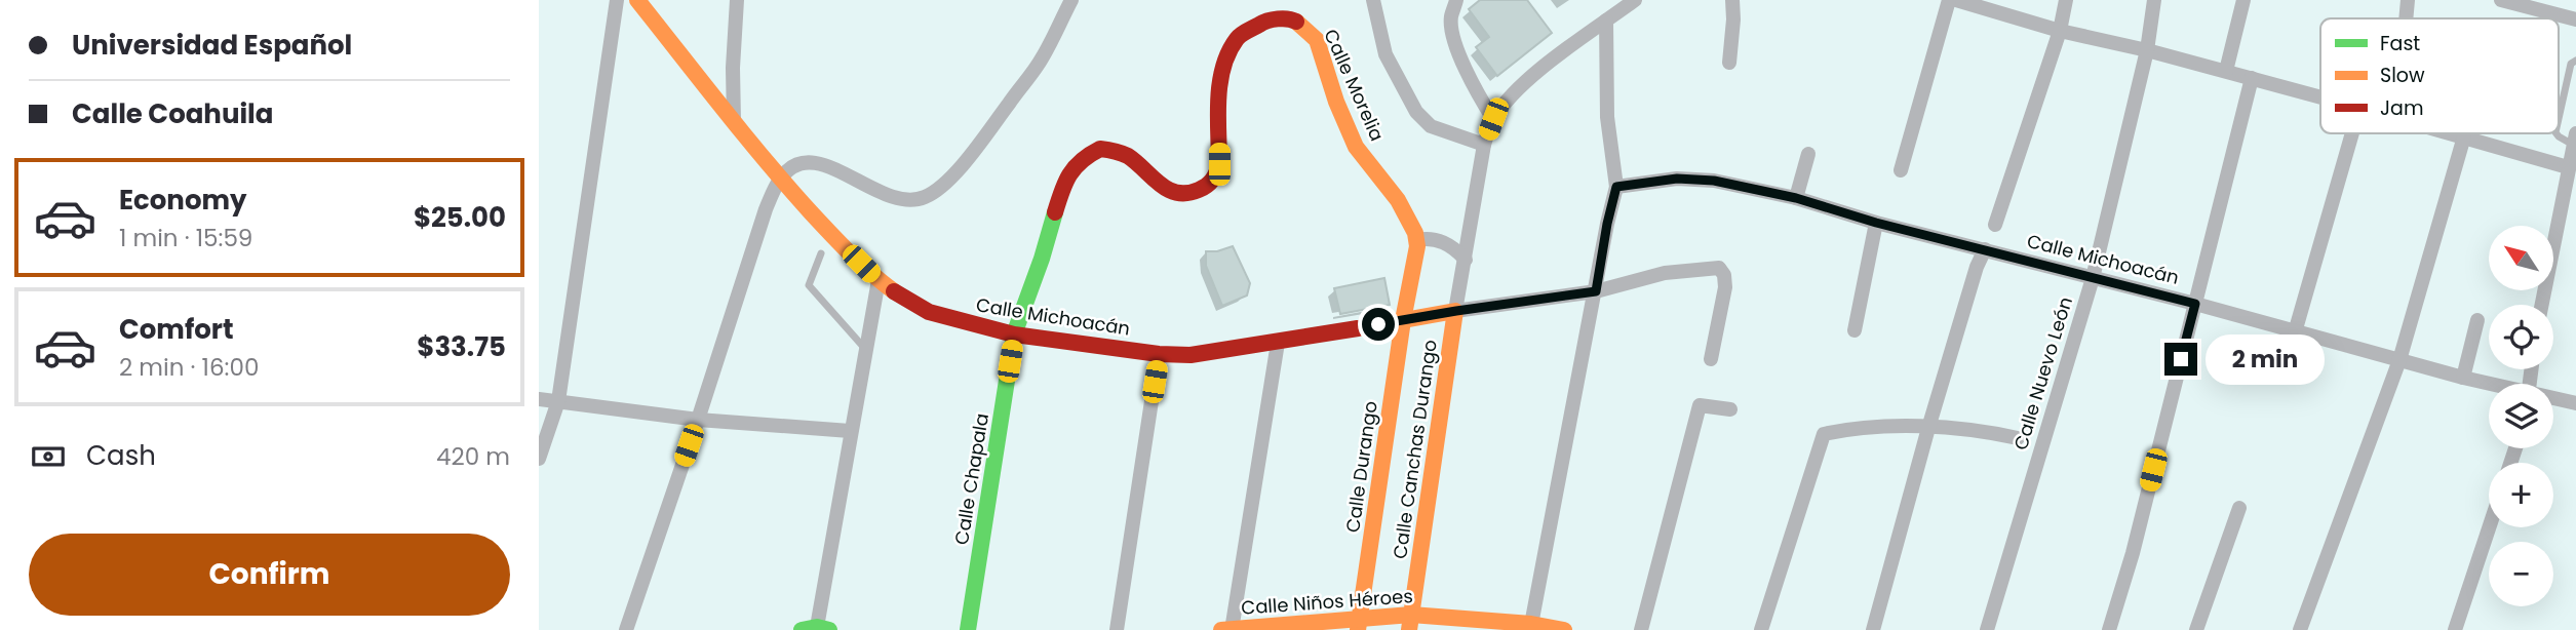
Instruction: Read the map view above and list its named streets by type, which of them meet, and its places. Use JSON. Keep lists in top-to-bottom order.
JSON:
{
  "streets": {
    "street": [
      "Calle Morelia",
      "Calle Michoacán",
      "Calle Nuevo León",
      "Calle Canchas Durango",
      "Calle Durango",
      "Calle Chapala",
      "Calle Niños Héroes"
    ]
  },
  "crossings": [
    ["Calle Morelia", "Calle Michoacán"],
    ["Calle Morelia", "Calle Durango"],
    ["Calle Morelia", "Calle Chapala"],
    ["Calle Michoacán", "Calle Nuevo León"],
    ["Calle Michoacán", "Calle Canchas Durango"],
    ["Calle Michoacán", "Calle Durango"],
    ["Calle Michoacán", "Calle Chapala"],
    ["Calle Canchas Durango", "Calle Niños Héroes"],
    ["Calle Durango", "Calle Niños Héroes"]
  ],
  "legend": ["Fast", "Slow", "Jam"],
  "north": "top left",
  "page": {
    "banner": ["Universidad Español", "Calle Coahuila"],
    "list": [
      {
        "name": "Economy",
        "note": "1 min · 15:59",
        "value": "$25.00"
      },
      {
        "name": "Comfort",
        "note": "2 min · 16:00",
        "value": "$33.75"
      }
    ],
    "map_buttons": ["+", "−"],
    "bubble": "2 min",
    "pay": ["Cash", "420 m"],
    "buttons": "Confirm"
  }
}
